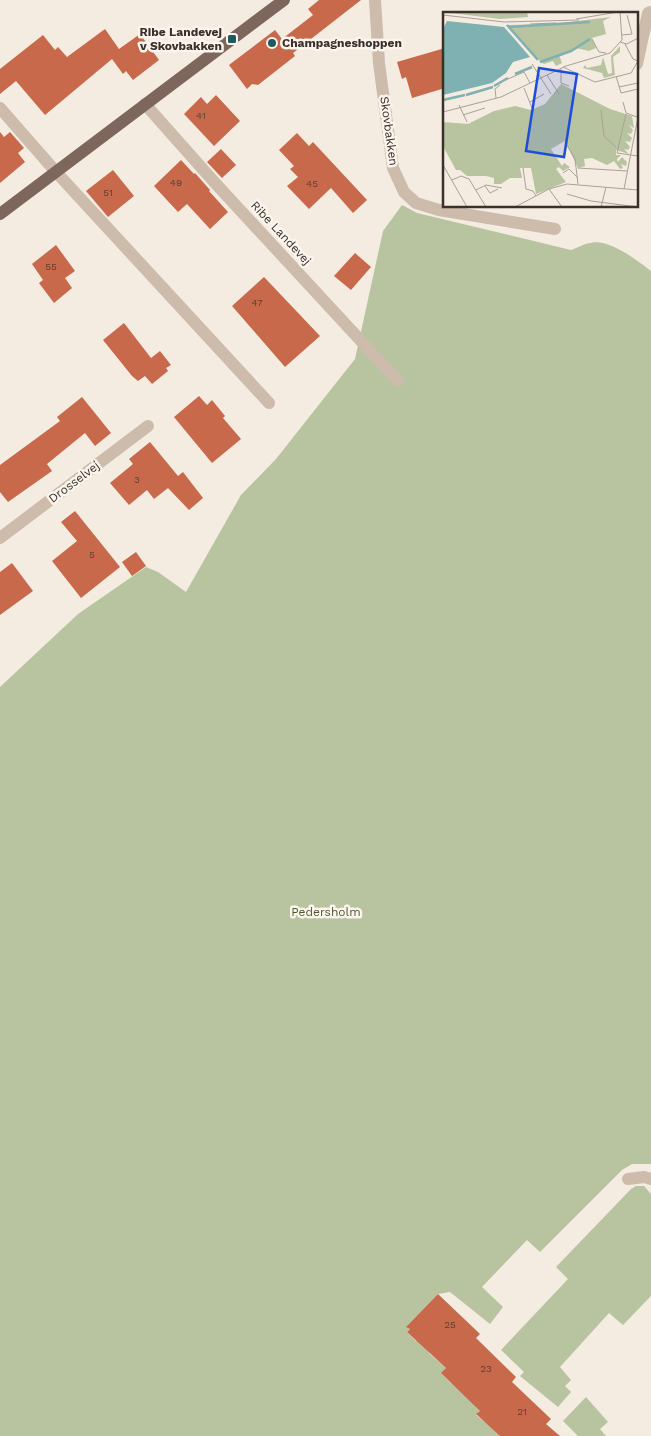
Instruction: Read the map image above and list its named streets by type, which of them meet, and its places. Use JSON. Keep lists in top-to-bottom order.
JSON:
{
  "streets": {
    "street": ["Skovbakken", "Ribe Landevej", "Drosselvej"]
  },
  "parks": ["Pedersholm"],
  "places": {
    "transit": ["Ribe Landevej v Skovbakken"],
    "other": ["Champagneshoppen"]
  },
  "house_numbers": [
    "41",
    "49",
    "45",
    "51",
    "55",
    "47",
    "3",
    "5",
    "25",
    "23",
    "21"
  ]
}
